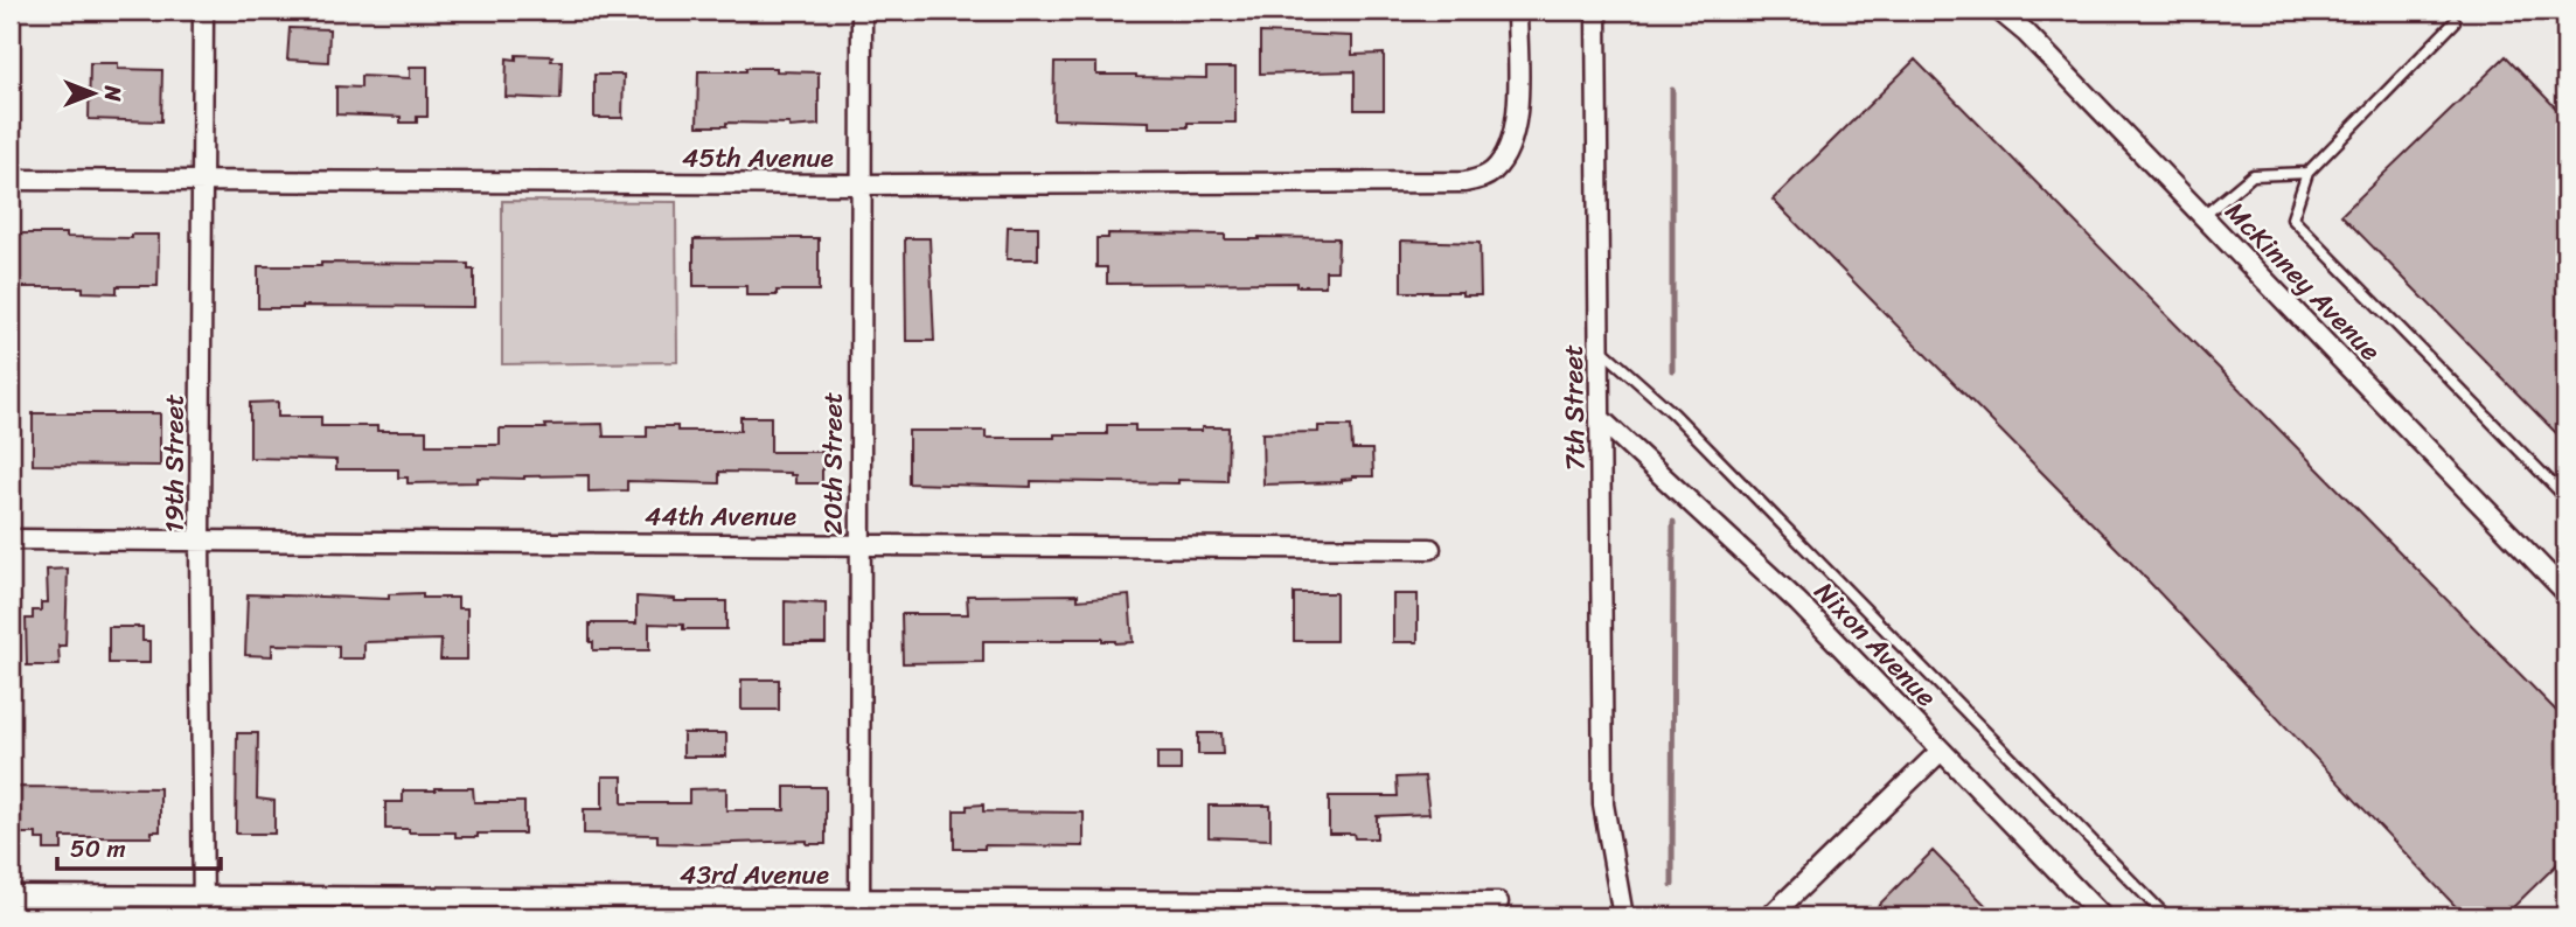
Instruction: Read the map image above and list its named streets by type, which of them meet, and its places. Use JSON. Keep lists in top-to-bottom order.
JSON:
{
  "streets": {
    "street": [
      "45th Avenue",
      "McKinney Avenue",
      "7th Street",
      "19th Street",
      "20th Street",
      "44th Avenue",
      "Nixon Avenue",
      "43rd Avenue"
    ]
  },
  "crossings": [
    ["45th Avenue", "19th Street"],
    ["45th Avenue", "20th Street"],
    ["7th Street", "Nixon Avenue"],
    ["19th Street", "44th Avenue"],
    ["19th Street", "43rd Avenue"],
    ["20th Street", "44th Avenue"],
    ["20th Street", "43rd Avenue"]
  ],
  "scale_bar": "50 m",
  "north": "right"
}
